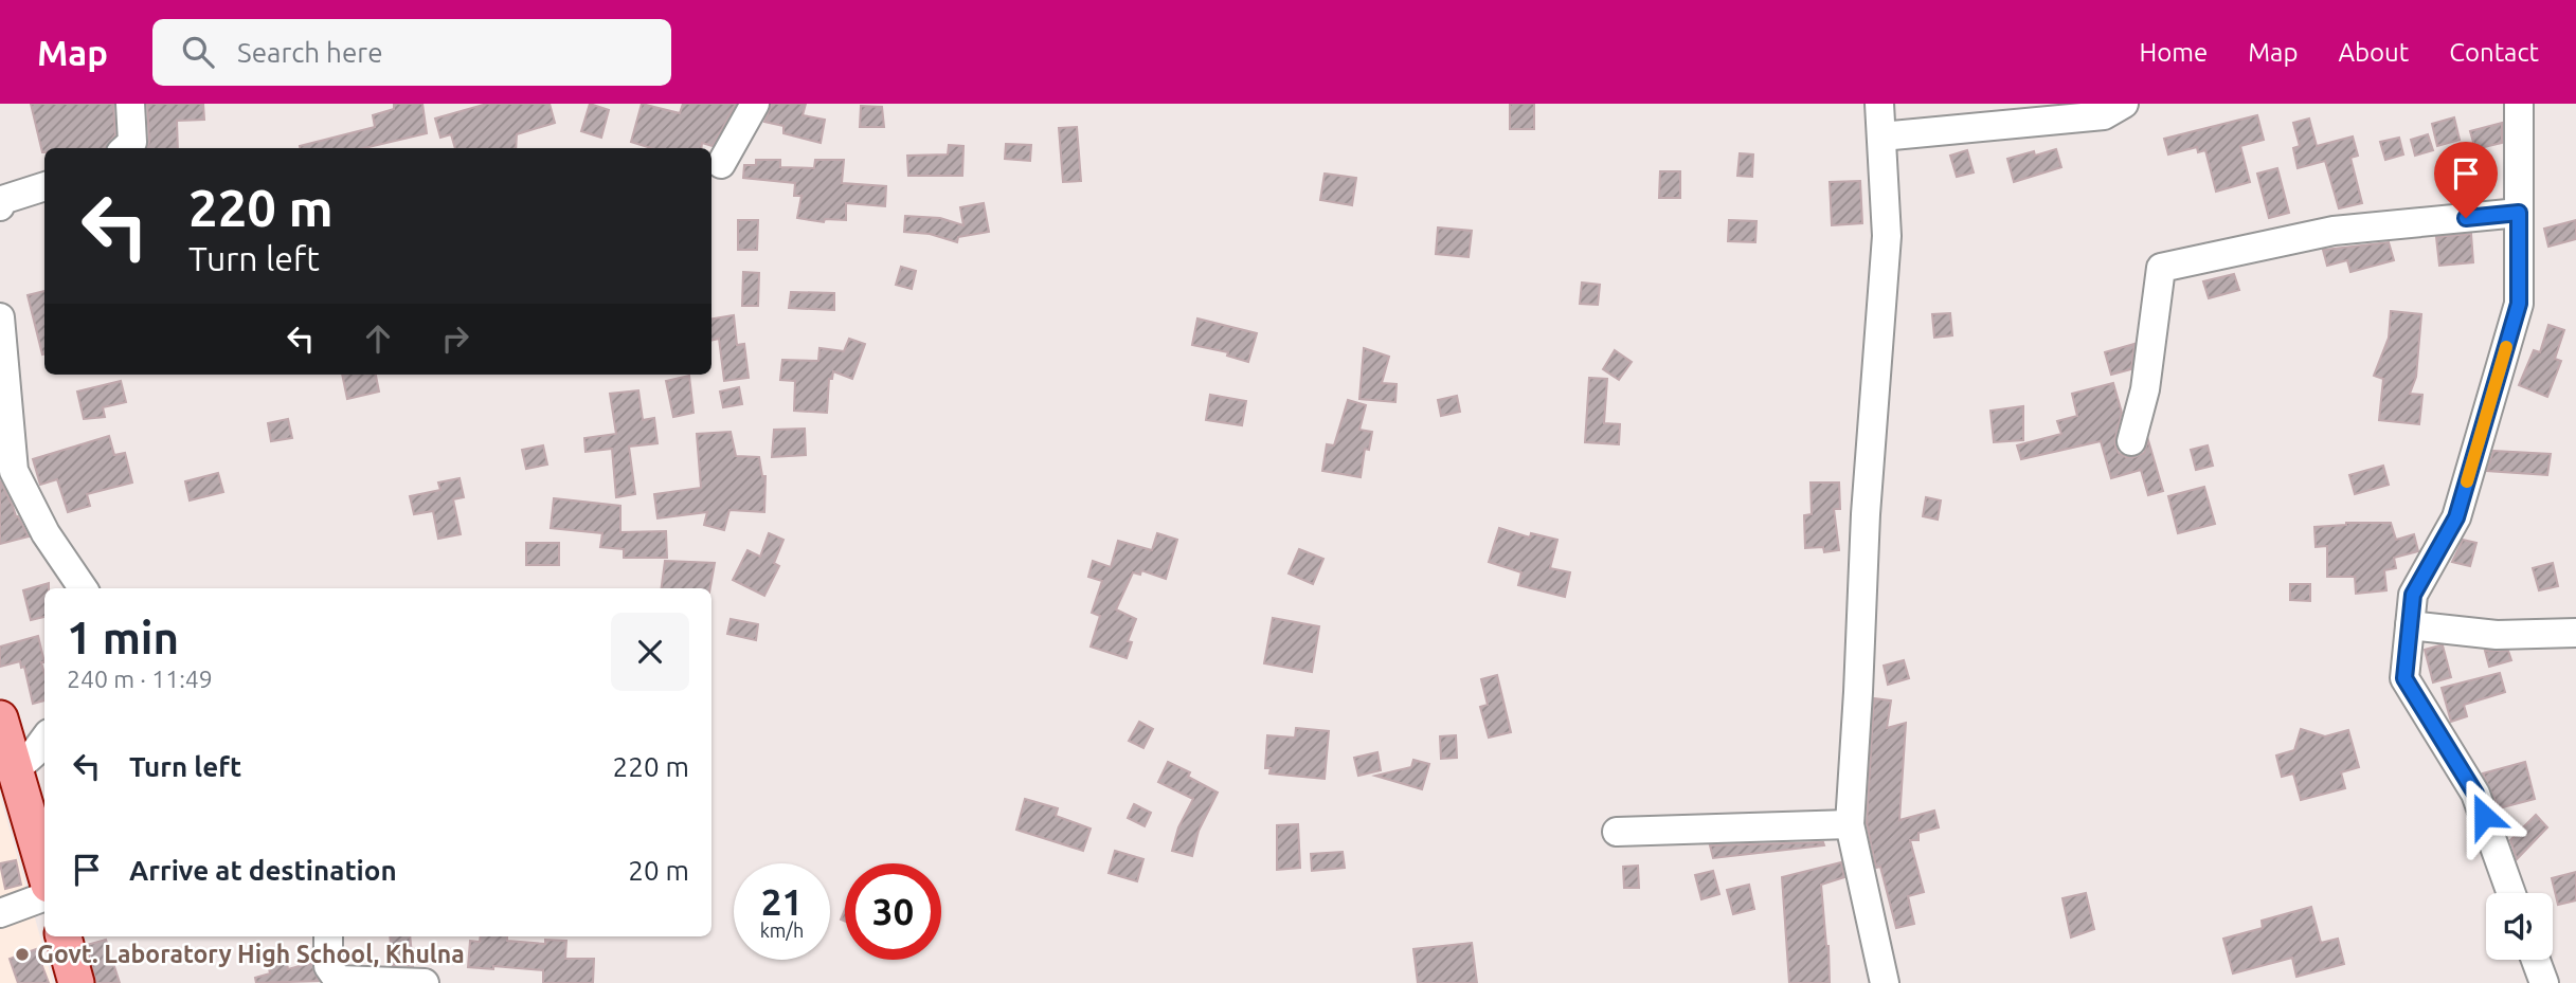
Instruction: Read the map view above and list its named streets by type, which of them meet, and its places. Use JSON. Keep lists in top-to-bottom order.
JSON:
{
  "places": ["Govt. Laboratory High School, Khulna"],
  "page": {
    "header": "Map",
    "search": "Search here",
    "nav": [
      "Home",
      "Map",
      "About",
      "Contact"
    ],
    "turn": ["220 m", "Turn left"],
    "heading": ["1 min", "240 m · 11:49"],
    "list": [
      {
        "name": "Turn left",
        "value": "220 m"
      },
      {
        "name": "Arrive at destination",
        "value": "20 m"
      }
    ],
    "speed": "21 km/h",
    "limit": "30"
  }
}
